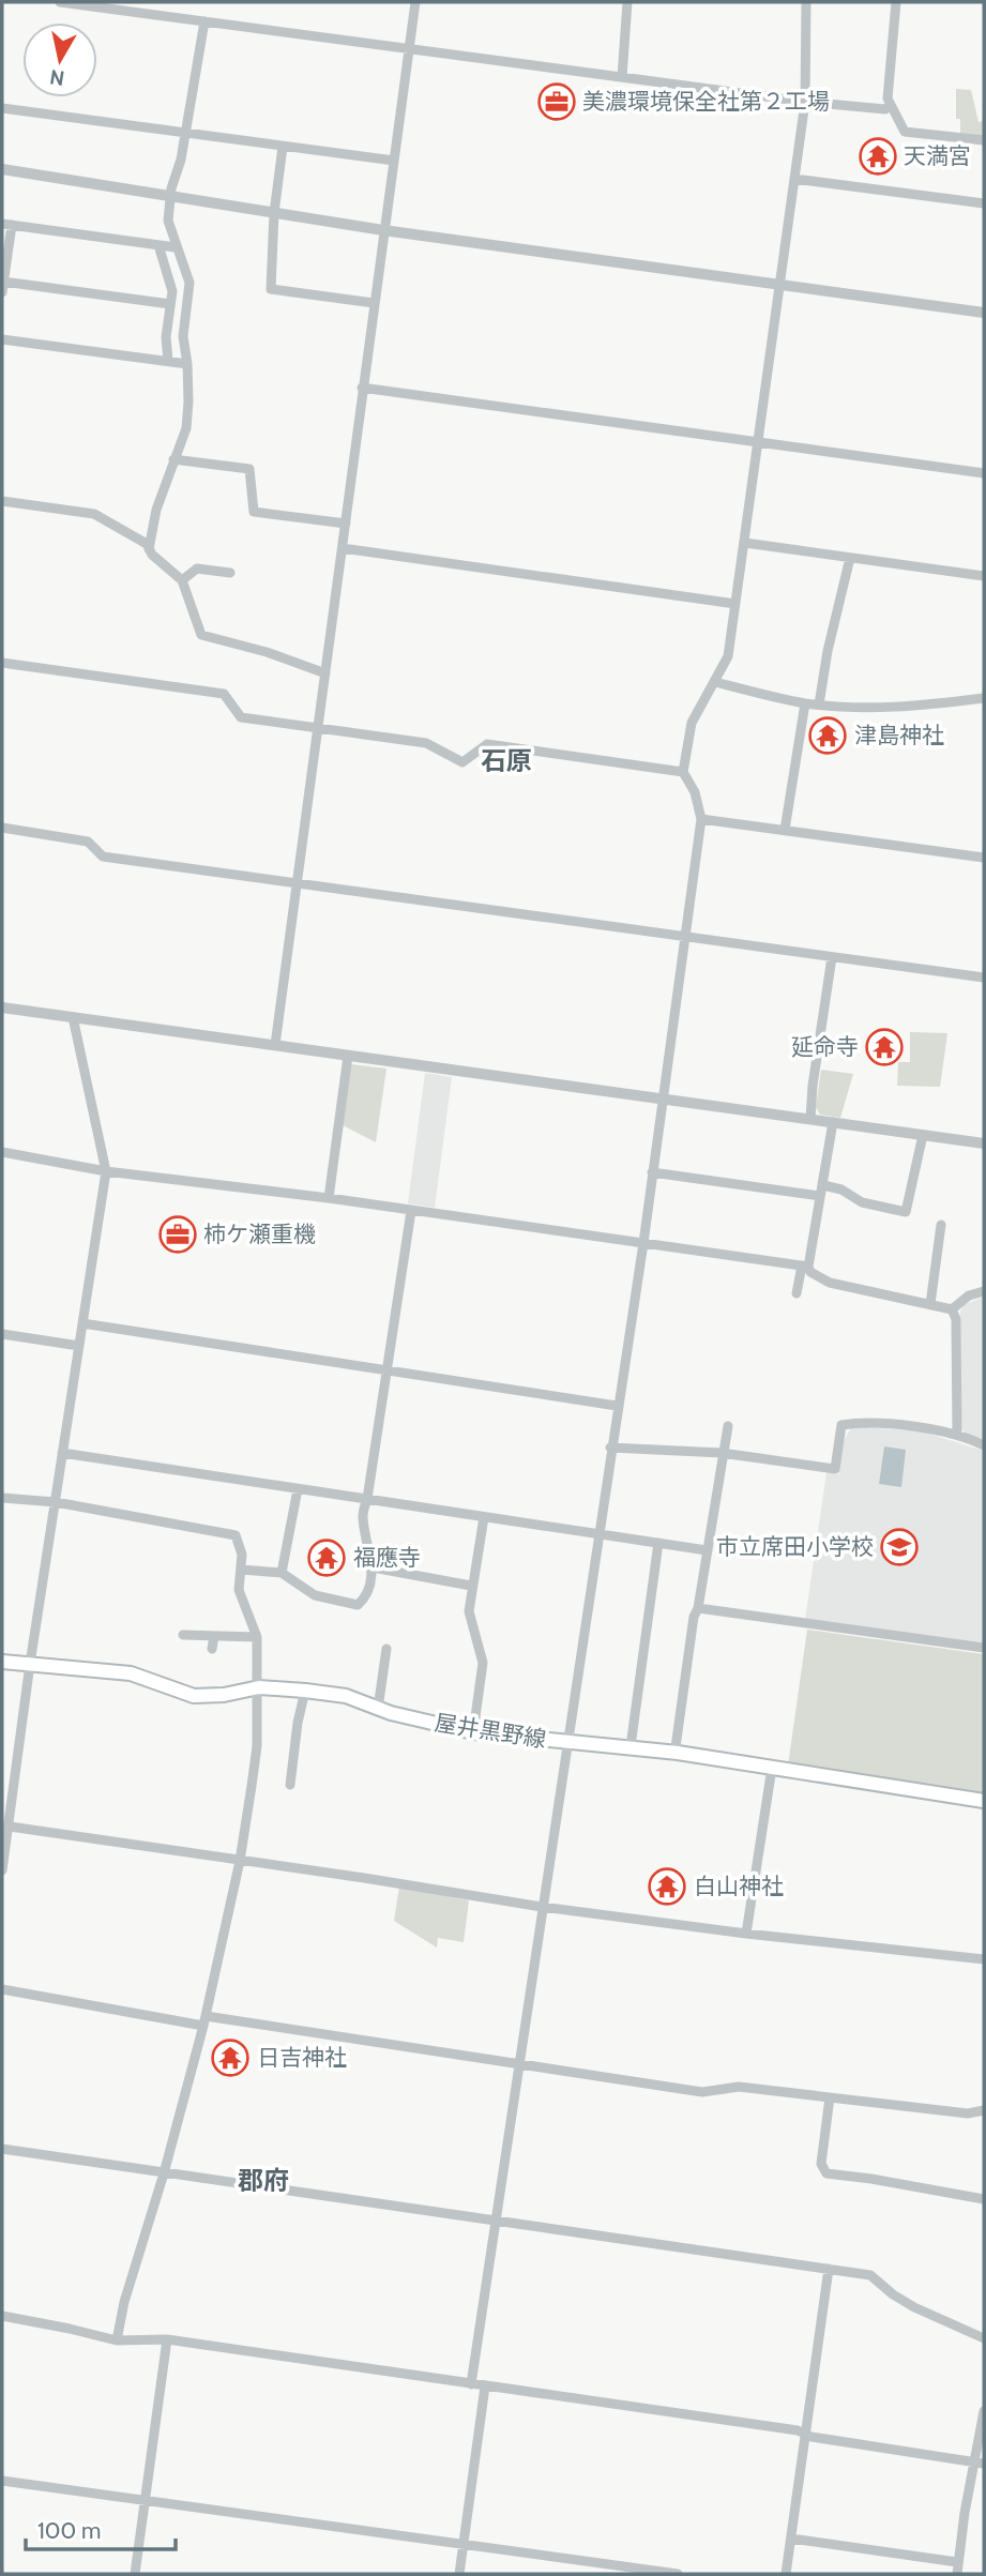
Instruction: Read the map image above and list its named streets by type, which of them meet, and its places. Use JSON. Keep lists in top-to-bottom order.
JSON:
{
  "streets": {
    "main road": ["屋井黒野線"]
  },
  "districts": ["石原", "郡府"],
  "places": {
    "office": ["美濃環境保全社第２工場", "柿ケ瀬重機"],
    "temple": [
      "天満宮",
      "津島神社",
      "延命寺",
      "福應寺",
      "白山神社",
      "日吉神社"
    ],
    "school or university": ["市立席田小学校"]
  },
  "scale_bar": "100 m",
  "north": "bottom"
}
